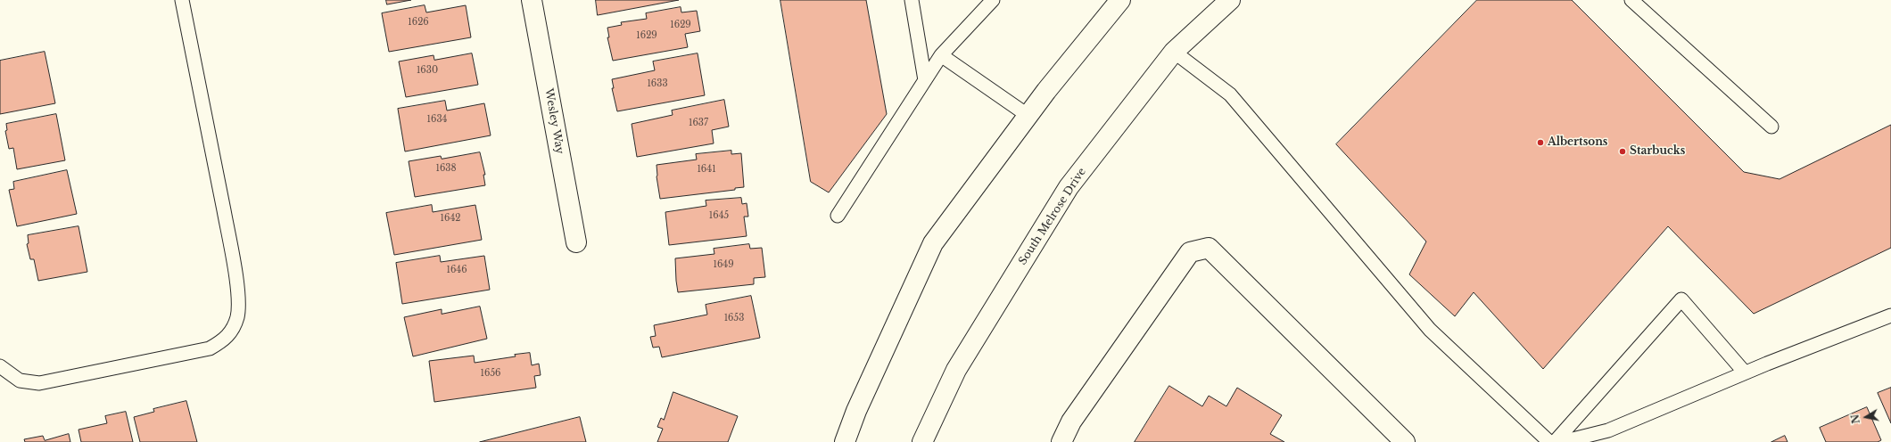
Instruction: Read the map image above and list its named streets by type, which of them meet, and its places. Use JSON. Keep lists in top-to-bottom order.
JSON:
{
  "streets": {
    "main road": ["Wesley Way", "South Melrose Drive"]
  },
  "places": ["Albertsons", "Starbucks"],
  "house_numbers": [
    "1626",
    "1629",
    "1629",
    "1630",
    "1633",
    "1634",
    "1637",
    "1638",
    "1641",
    "1645",
    "1642",
    "1649",
    "1646",
    "1653",
    "1656"
  ],
  "north": "left"
}
